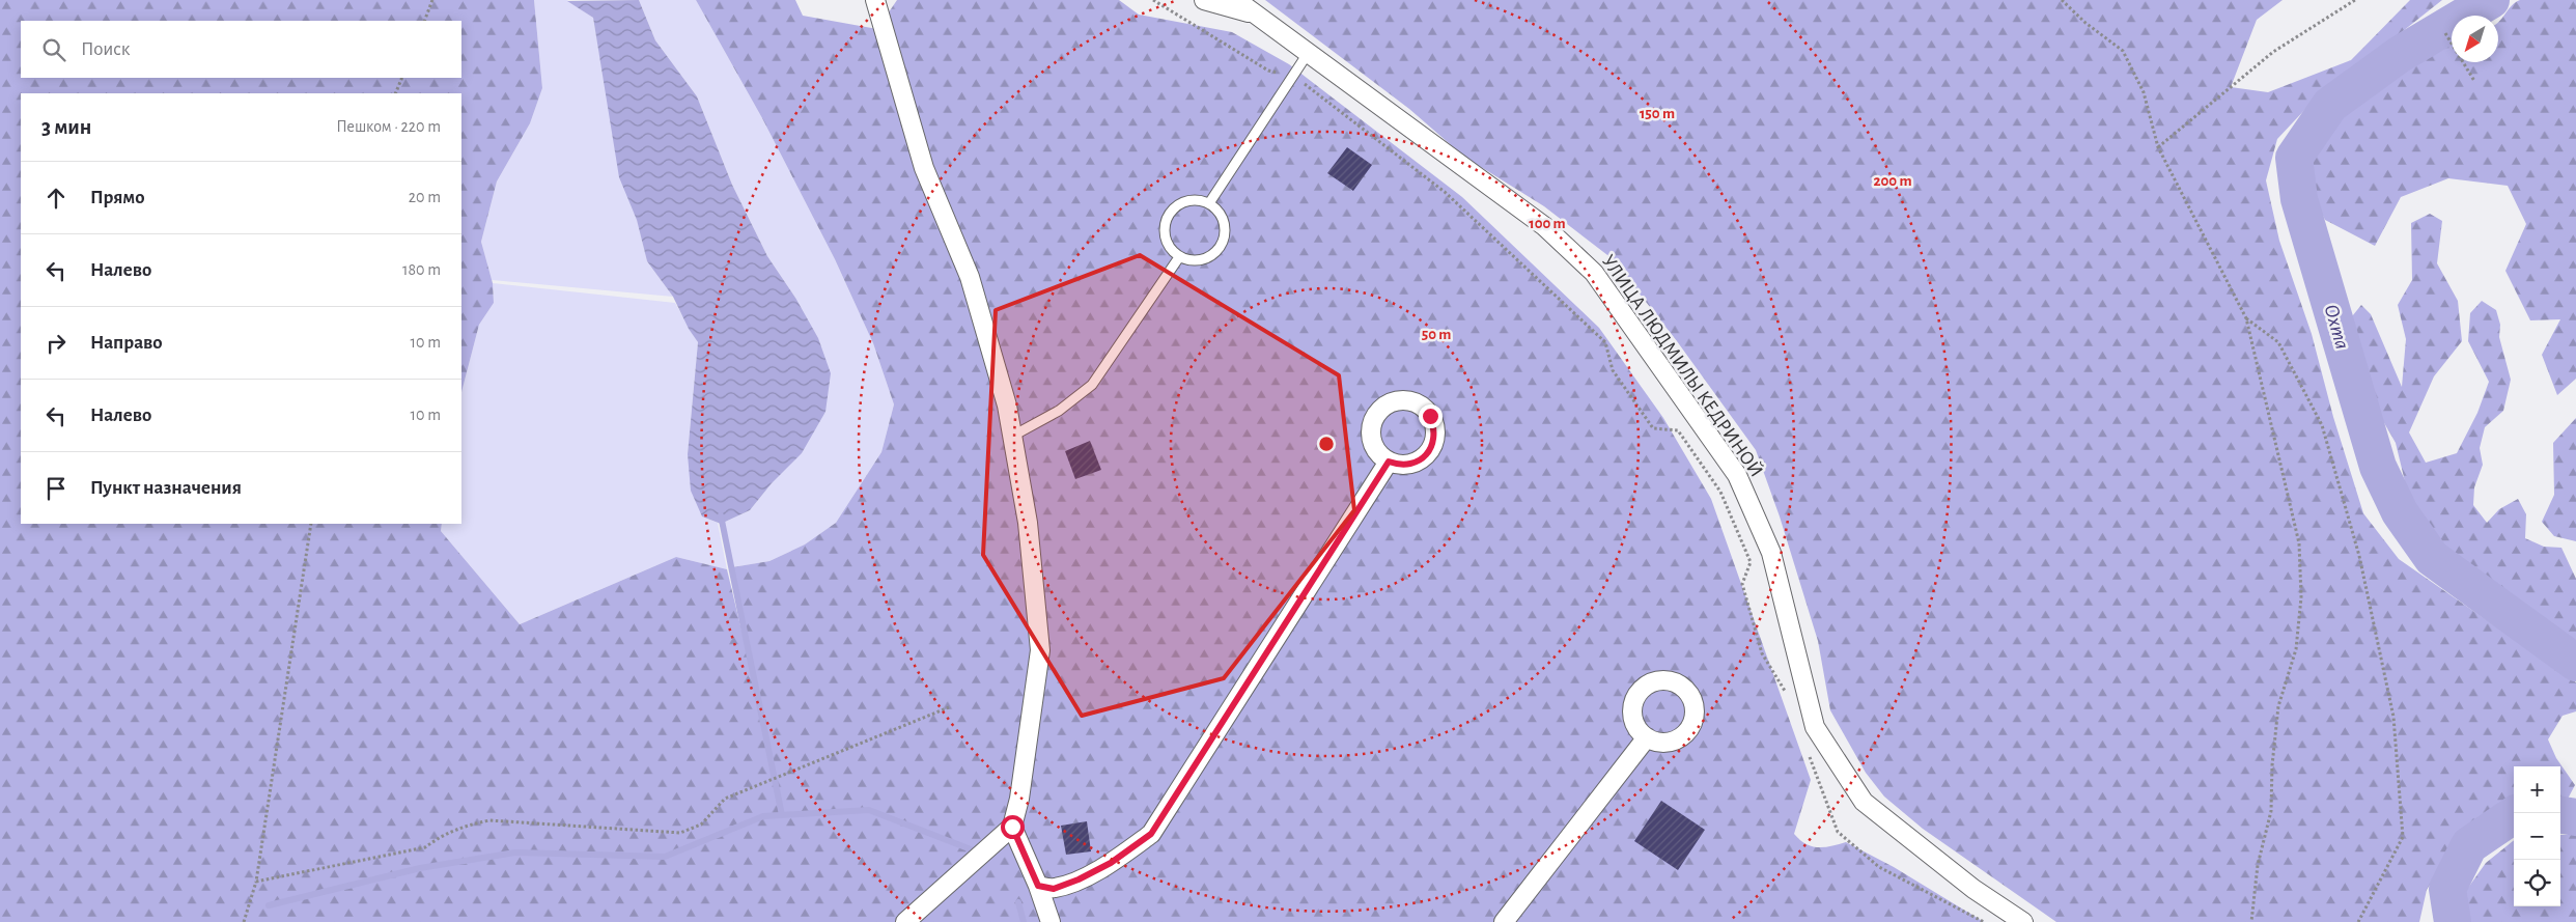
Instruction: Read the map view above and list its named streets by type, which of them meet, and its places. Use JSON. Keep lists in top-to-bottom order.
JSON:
{
  "streets": {
    "street": ["УЛИЦА ЛЮДМИЛЫ КЕДРИНОЙ"]
  },
  "water": ["Охта"],
  "north": "bottom left",
  "page": {
    "search": "Поиск",
    "heading": ["3 мин", "Пешком · 220 m"],
    "list": [
      ["Прямо", "20 m"],
      ["Налево", "180 m"],
      ["Направо", "10 m"],
      ["Налево", "10 m"],
      "Пункт назначения"
    ],
    "map_buttons": ["+", "−"]
  },
  "rings": [
    "150 m",
    "200 m",
    "100 m",
    "50 m"
  ]
}
